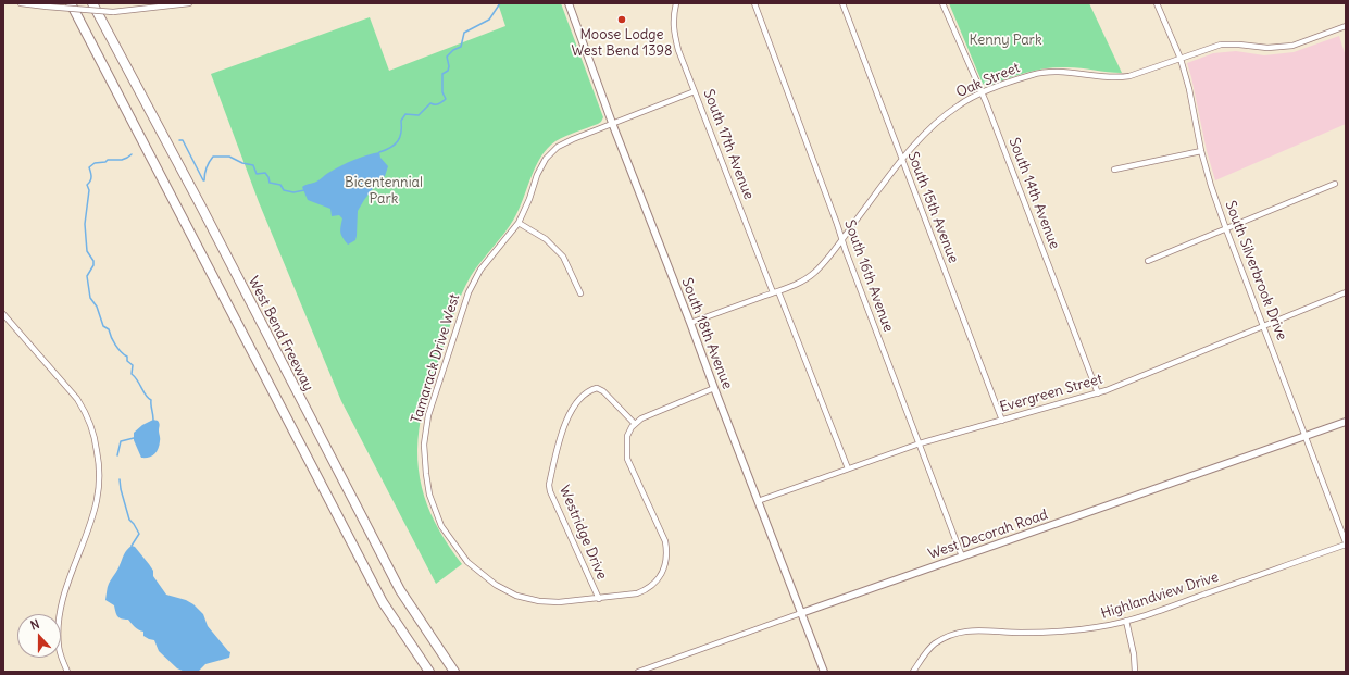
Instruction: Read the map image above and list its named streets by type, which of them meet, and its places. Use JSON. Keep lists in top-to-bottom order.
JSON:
{
  "streets": {
    "highway": ["West Bend Freeway"],
    "street": [
      "Oak Street",
      "South 17th Avenue",
      "South 14th Avenue",
      "South 15th Avenue",
      "South Silverbrook Drive",
      "South 16th Avenue",
      "South 18th Avenue",
      "Tamarack Drive West",
      "Evergreen Street",
      "Westridge Drive",
      "West Decorah Road",
      "Highlandview Drive"
    ]
  },
  "crossings": [
    ["Oak Street", "South 17th Avenue"],
    ["Oak Street", "South 14th Avenue"],
    ["Oak Street", "South 15th Avenue"],
    ["Oak Street", "South Silverbrook Drive"],
    ["Oak Street", "South 16th Avenue"],
    ["Oak Street", "South 18th Avenue"],
    ["South 17th Avenue", "Tamarack Drive West"],
    ["South 17th Avenue", "Evergreen Street"],
    ["South 14th Avenue", "Evergreen Street"],
    ["South 15th Avenue", "Evergreen Street"],
    ["South Silverbrook Drive", "Evergreen Street"],
    ["South Silverbrook Drive", "West Decorah Road"],
    ["South Silverbrook Drive", "Highlandview Drive"],
    ["South 16th Avenue", "Evergreen Street"],
    ["South 16th Avenue", "West Decorah Road"],
    ["South 18th Avenue", "Tamarack Drive West"],
    ["South 18th Avenue", "Evergreen Street"],
    ["South 18th Avenue", "West Decorah Road"],
    ["Tamarack Drive West", "Westridge Drive"]
  ],
  "parks": ["Kenny Park", "Bicentennial Park"],
  "places": ["Moose Lodge West Bend 1398"],
  "north": "top"
}
